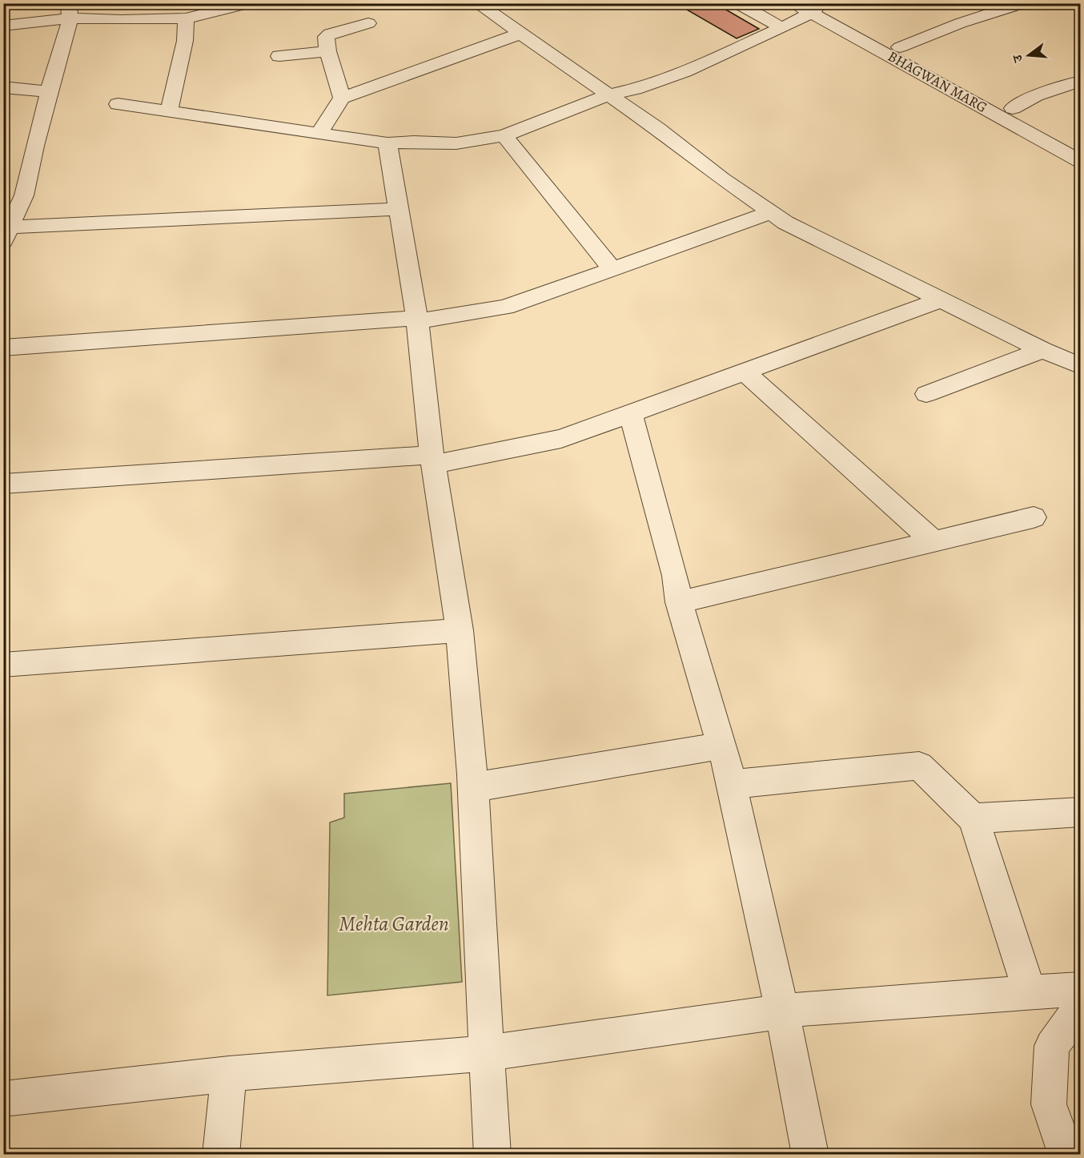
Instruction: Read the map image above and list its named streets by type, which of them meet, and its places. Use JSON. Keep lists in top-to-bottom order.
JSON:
{
  "streets": {
    "street": ["BHAGWAN MARG"]
  },
  "parks": ["Mehta Garden"],
  "north": "left"
}
